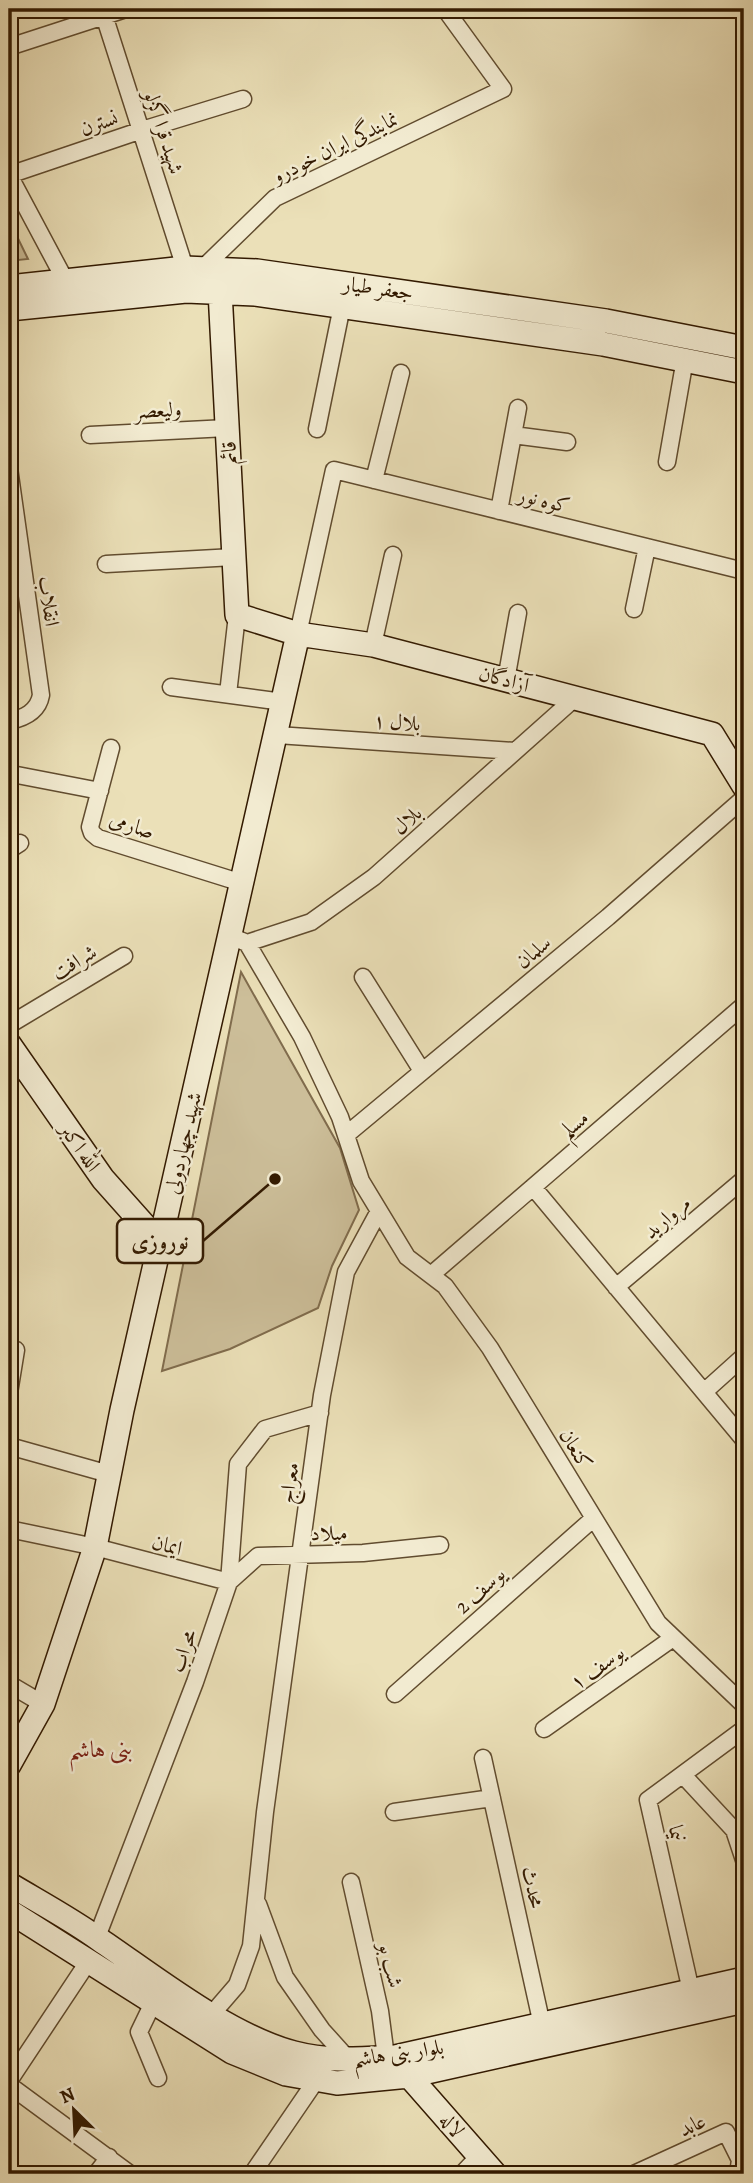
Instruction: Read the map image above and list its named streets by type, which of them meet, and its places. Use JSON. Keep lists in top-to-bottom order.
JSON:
{
  "streets": {
    "street": [
      "نسترن",
      "شهید قرا گزلو",
      "نمایندگی ایران خودرو",
      "جعفر طیار",
      "ولیعصر",
      "قائم",
      "کوه نور",
      "انقلاب",
      "آزادگان",
      "بلال ۱",
      "بلال",
      "صارمی",
      "سلمان",
      "شرافت",
      "مسلم",
      "شهید چهاردولی",
      "الله اکبر",
      "مروارید",
      "کنعان",
      "معراج",
      "میلاد",
      "ایمان",
      "یوسف 2",
      "محراب",
      "یوسف ۱",
      "نیما",
      "محدث",
      "شب بو",
      "بلوار بنی هاشم",
      "لاله",
      "عابد"
    ]
  },
  "crossings": [
    ["نسترن", "شهید قرا گزلو"],
    ["شهید قرا گزلو", "نمایندگی ایران خودرو"],
    ["شهید قرا گزلو", "جعفر طیار"],
    ["نمایندگی ایران خودرو", "جعفر طیار"],
    ["جعفر طیار", "قائم"],
    ["ولیعصر", "قائم"],
    ["قائم", "آزادگان"],
    ["کوه نور", "آزادگان"],
    ["کوه نور", "شهید چهاردولی"],
    ["آزادگان", "بلال"],
    ["آزادگان", "شهید چهاردولی"],
    ["بلال ۱", "بلال"],
    ["بلال ۱", "شهید چهاردولی"],
    ["بلال", "شهید چهاردولی"],
    ["صارمی", "شهید چهاردولی"],
    ["مسلم", "کنعان"],
    ["شهید چهاردولی", "الله اکبر"],
    ["شهید چهاردولی", "ایمان"],
    ["کنعان", "معراج"],
    ["کنعان", "یوسف 2"],
    ["کنعان", "یوسف ۱"],
    ["معراج", "میلاد"],
    ["معراج", "محراب"],
    ["معراج", "بلوار بنی هاشم"],
    ["میلاد", "ایمان"],
    ["میلاد", "محراب"],
    ["ایمان", "محراب"],
    ["محراب", "بلوار بنی هاشم"],
    ["نیما", "بلوار بنی هاشم"],
    ["محدث", "بلوار بنی هاشم"],
    ["شب بو", "بلوار بنی هاشم"],
    ["بلوار بنی هاشم", "لاله"]
  ],
  "districts": ["بنی هاشم"],
  "places": ["نوروزی"],
  "north": "top left"
}
